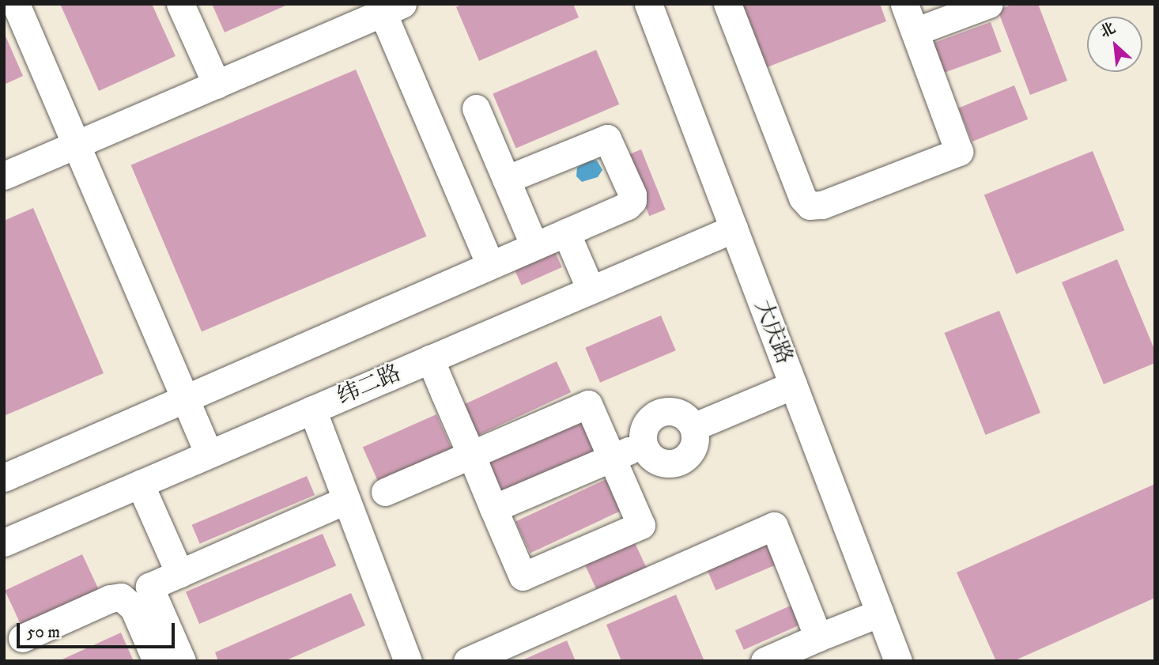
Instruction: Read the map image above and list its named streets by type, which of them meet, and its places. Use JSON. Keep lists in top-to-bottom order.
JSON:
{
  "streets": {
    "street": ["大庆路", "纬二路"]
  },
  "crossings": [
    ["大庆路", "纬二路"]
  ],
  "scale_bar": "50 m",
  "north": "top left"
}
